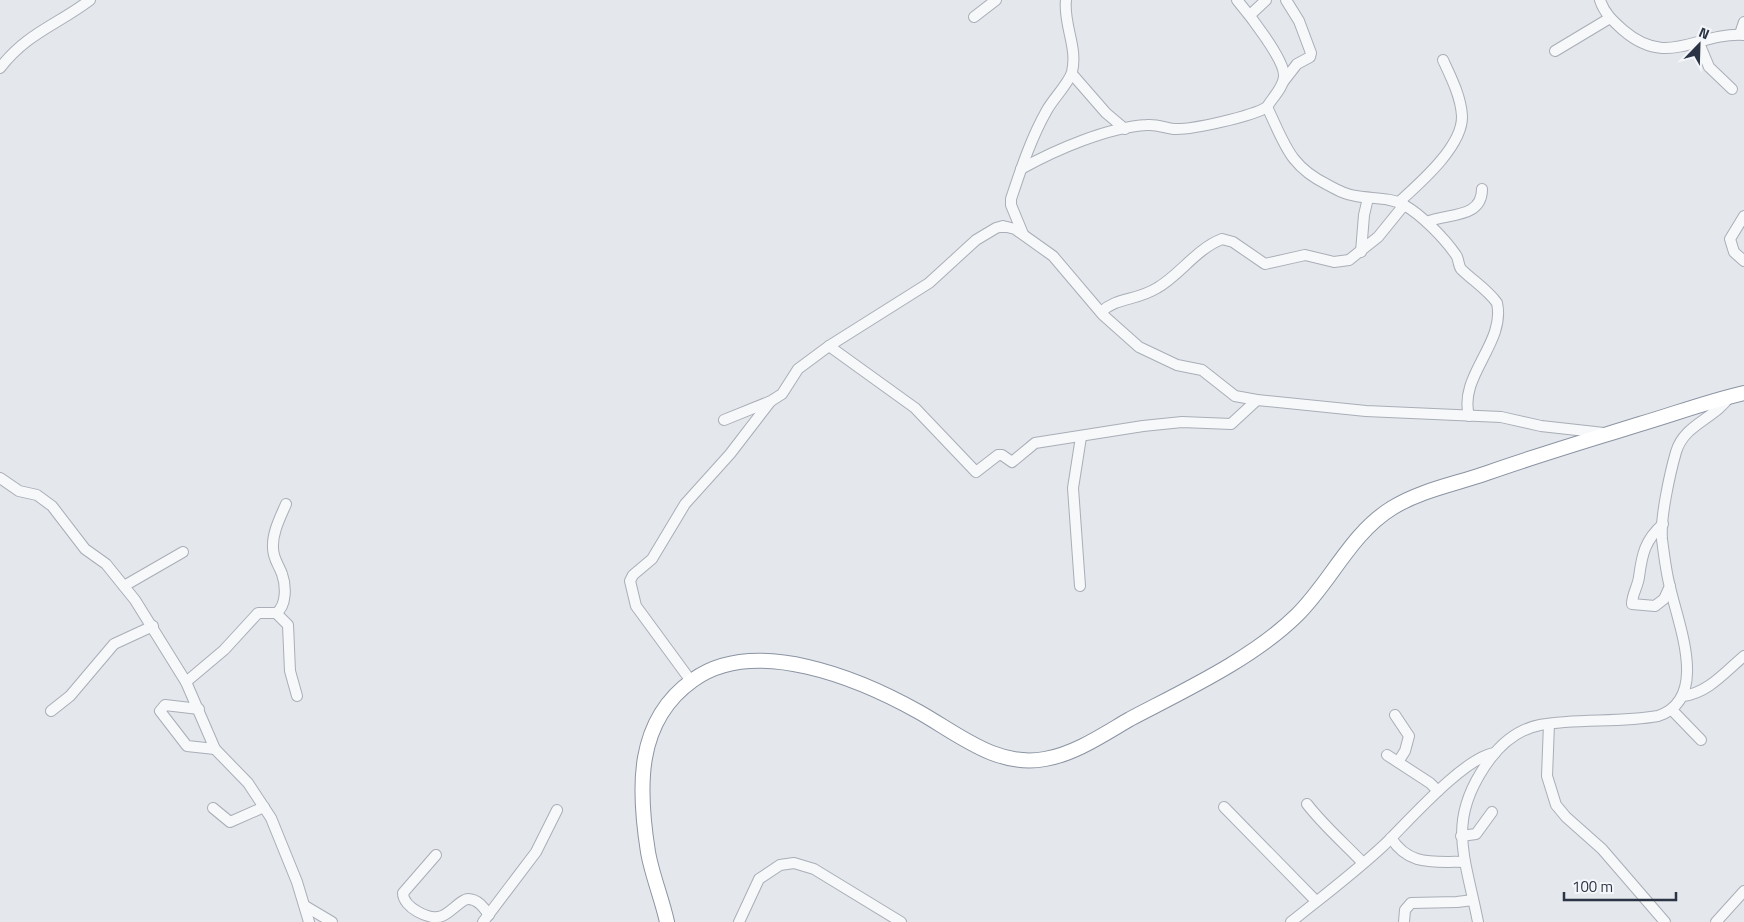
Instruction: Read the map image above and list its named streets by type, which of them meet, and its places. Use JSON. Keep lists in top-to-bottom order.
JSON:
{
  "scale_bar": "100 m",
  "north": "top right"
}
